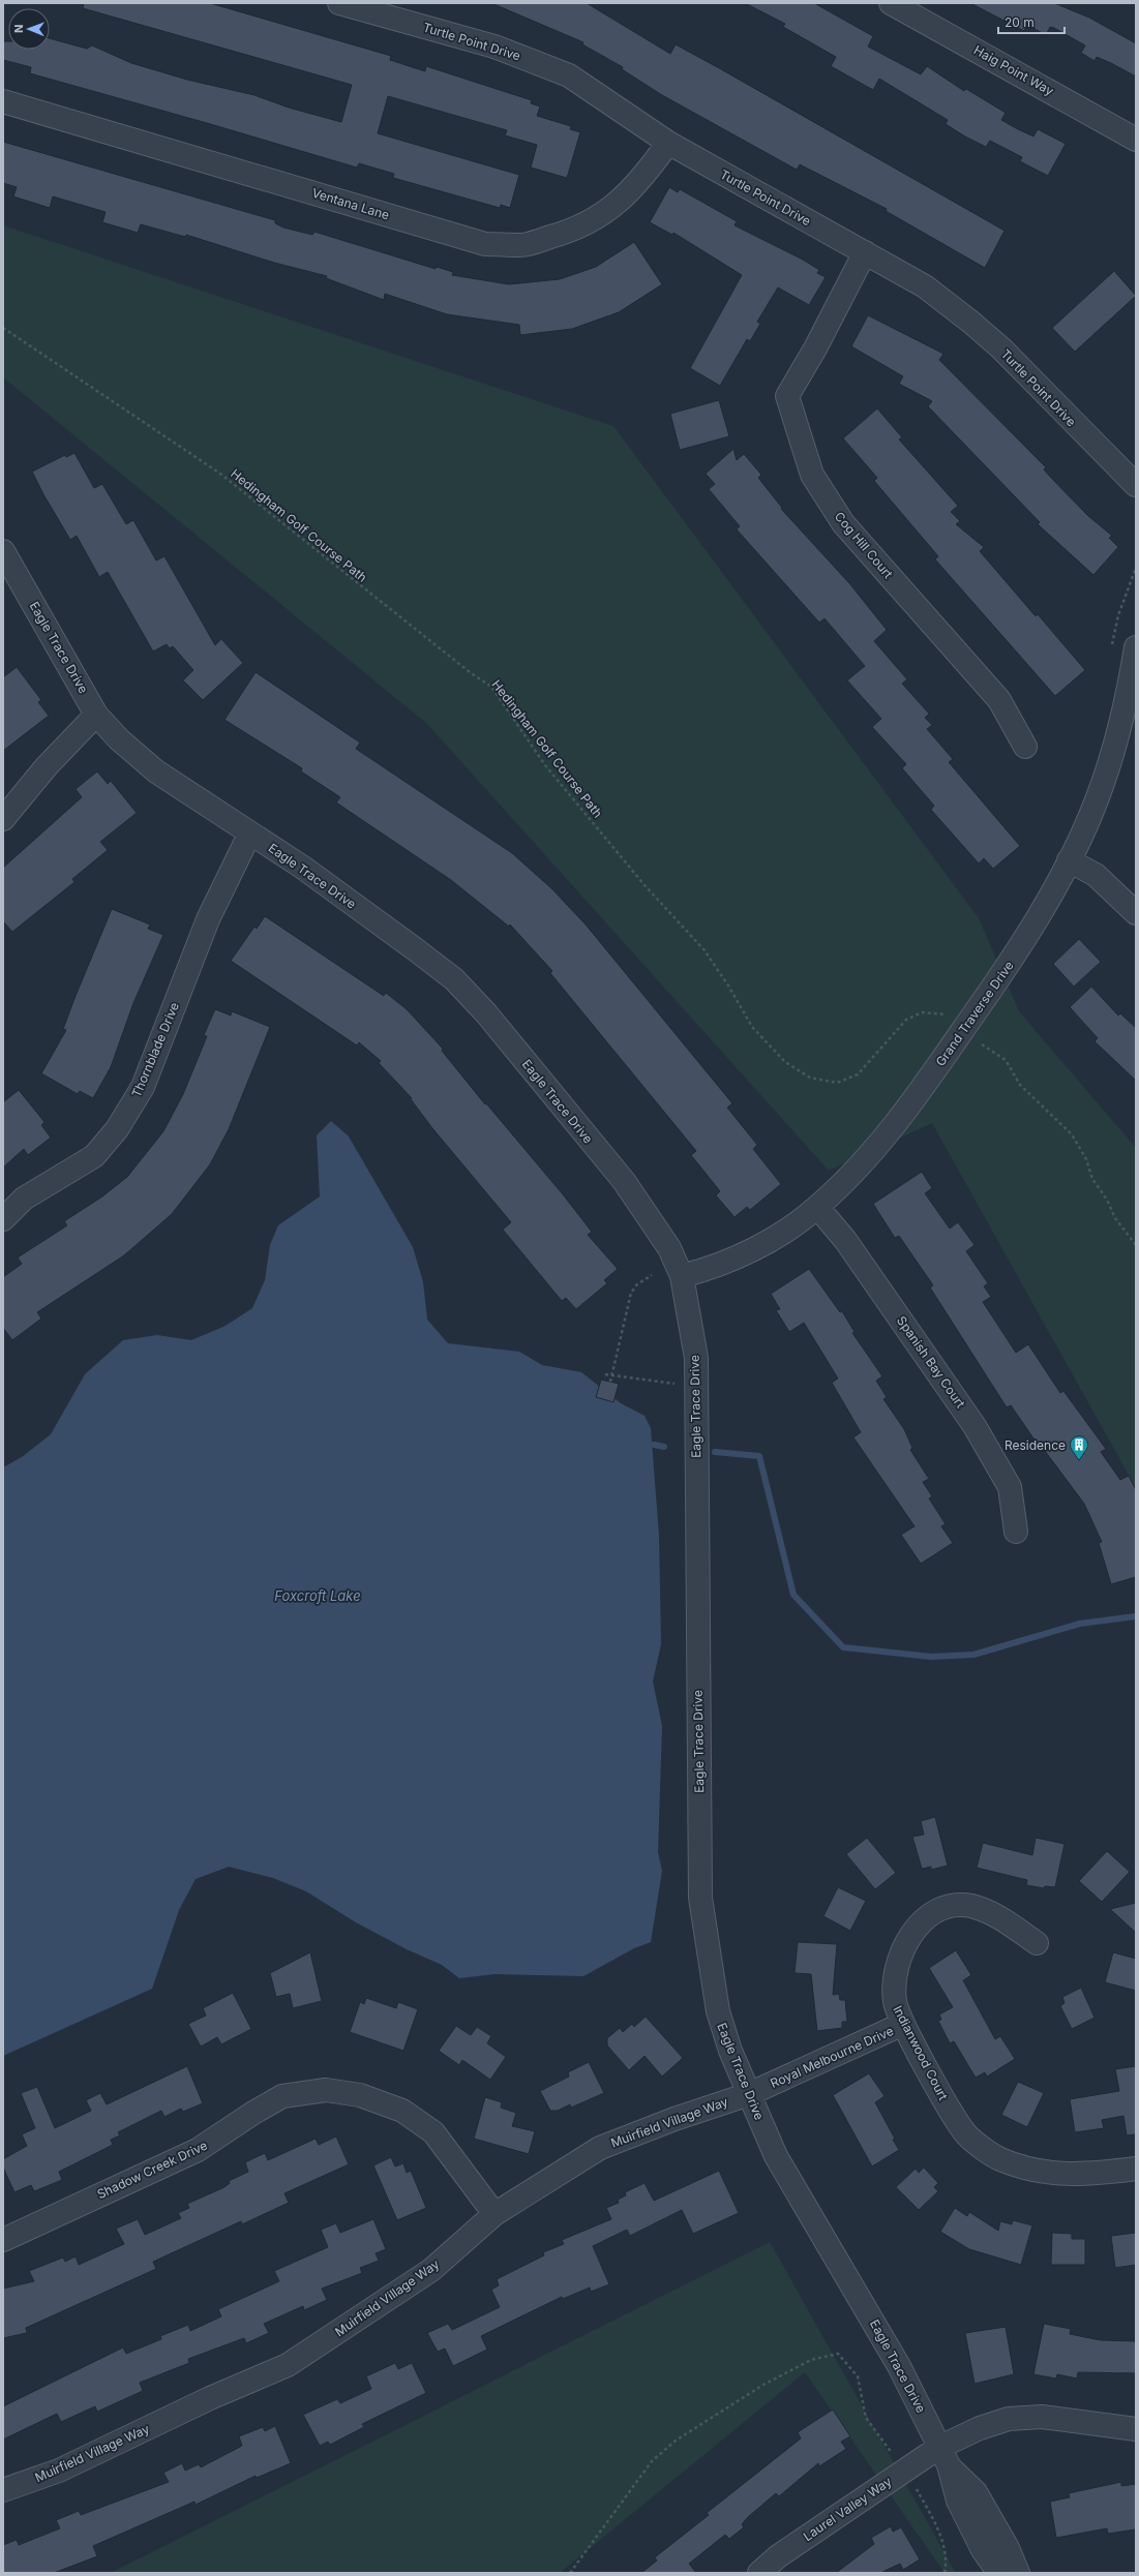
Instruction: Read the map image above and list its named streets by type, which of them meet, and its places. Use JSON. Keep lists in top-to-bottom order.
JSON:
{
  "streets": {
    "street": [
      "Turtle Point Drive",
      "Haig Point Way",
      "Ventana Lane",
      "Cog Hill Court",
      "Eagle Trace Drive",
      "Grand Traverse Drive",
      "Thornblade Drive",
      "Spanish Bay Court",
      "Indianwood Court",
      "Royal Melbourne Drive",
      "Muirfield Village Way",
      "Shadow Creek Drive",
      "Laurel Valley Way"
    ],
    "path": ["Hedingham Golf Course Path"]
  },
  "crossings": [
    ["Turtle Point Drive", "Ventana Lane"],
    ["Turtle Point Drive", "Cog Hill Court"],
    ["Eagle Trace Drive", "Grand Traverse Drive"],
    ["Eagle Trace Drive", "Thornblade Drive"],
    ["Eagle Trace Drive", "Royal Melbourne Drive"],
    ["Eagle Trace Drive", "Muirfield Village Way"],
    ["Eagle Trace Drive", "Laurel Valley Way"],
    ["Grand Traverse Drive", "Spanish Bay Court"],
    ["Indianwood Court", "Royal Melbourne Drive"],
    ["Royal Melbourne Drive", "Muirfield Village Way"],
    ["Muirfield Village Way", "Shadow Creek Drive"]
  ],
  "water": ["Foxcroft Lake"],
  "places": {
    "building": ["Residence"]
  },
  "scale_bar": "20 m",
  "north": "left"
}
